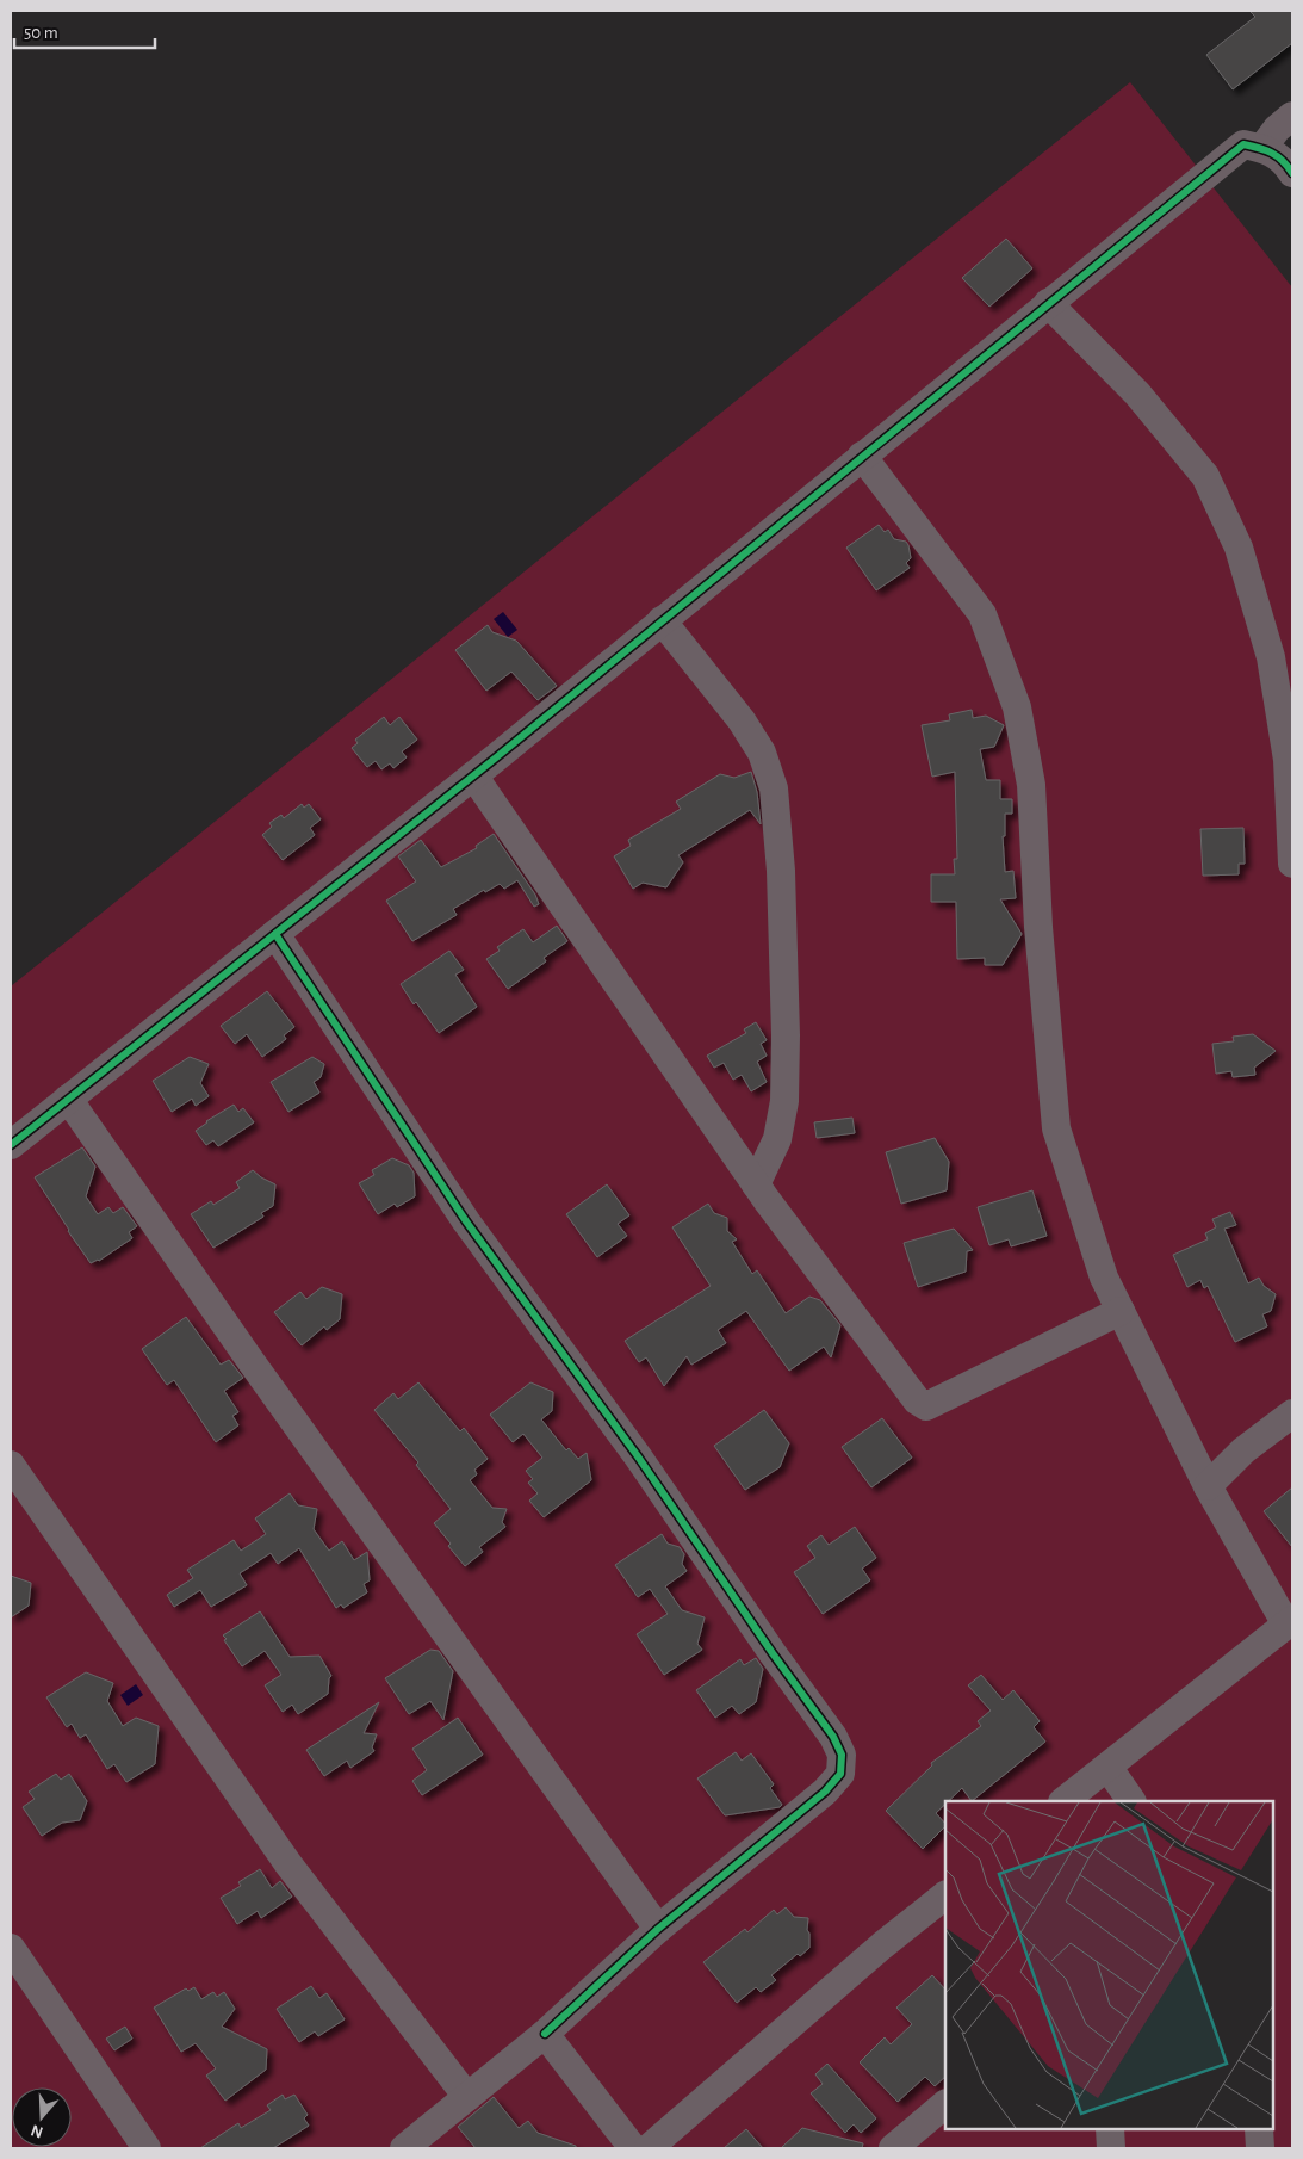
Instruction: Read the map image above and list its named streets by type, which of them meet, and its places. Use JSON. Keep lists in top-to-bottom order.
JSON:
{
  "scale_bar": "50 m",
  "north": "bottom"
}
